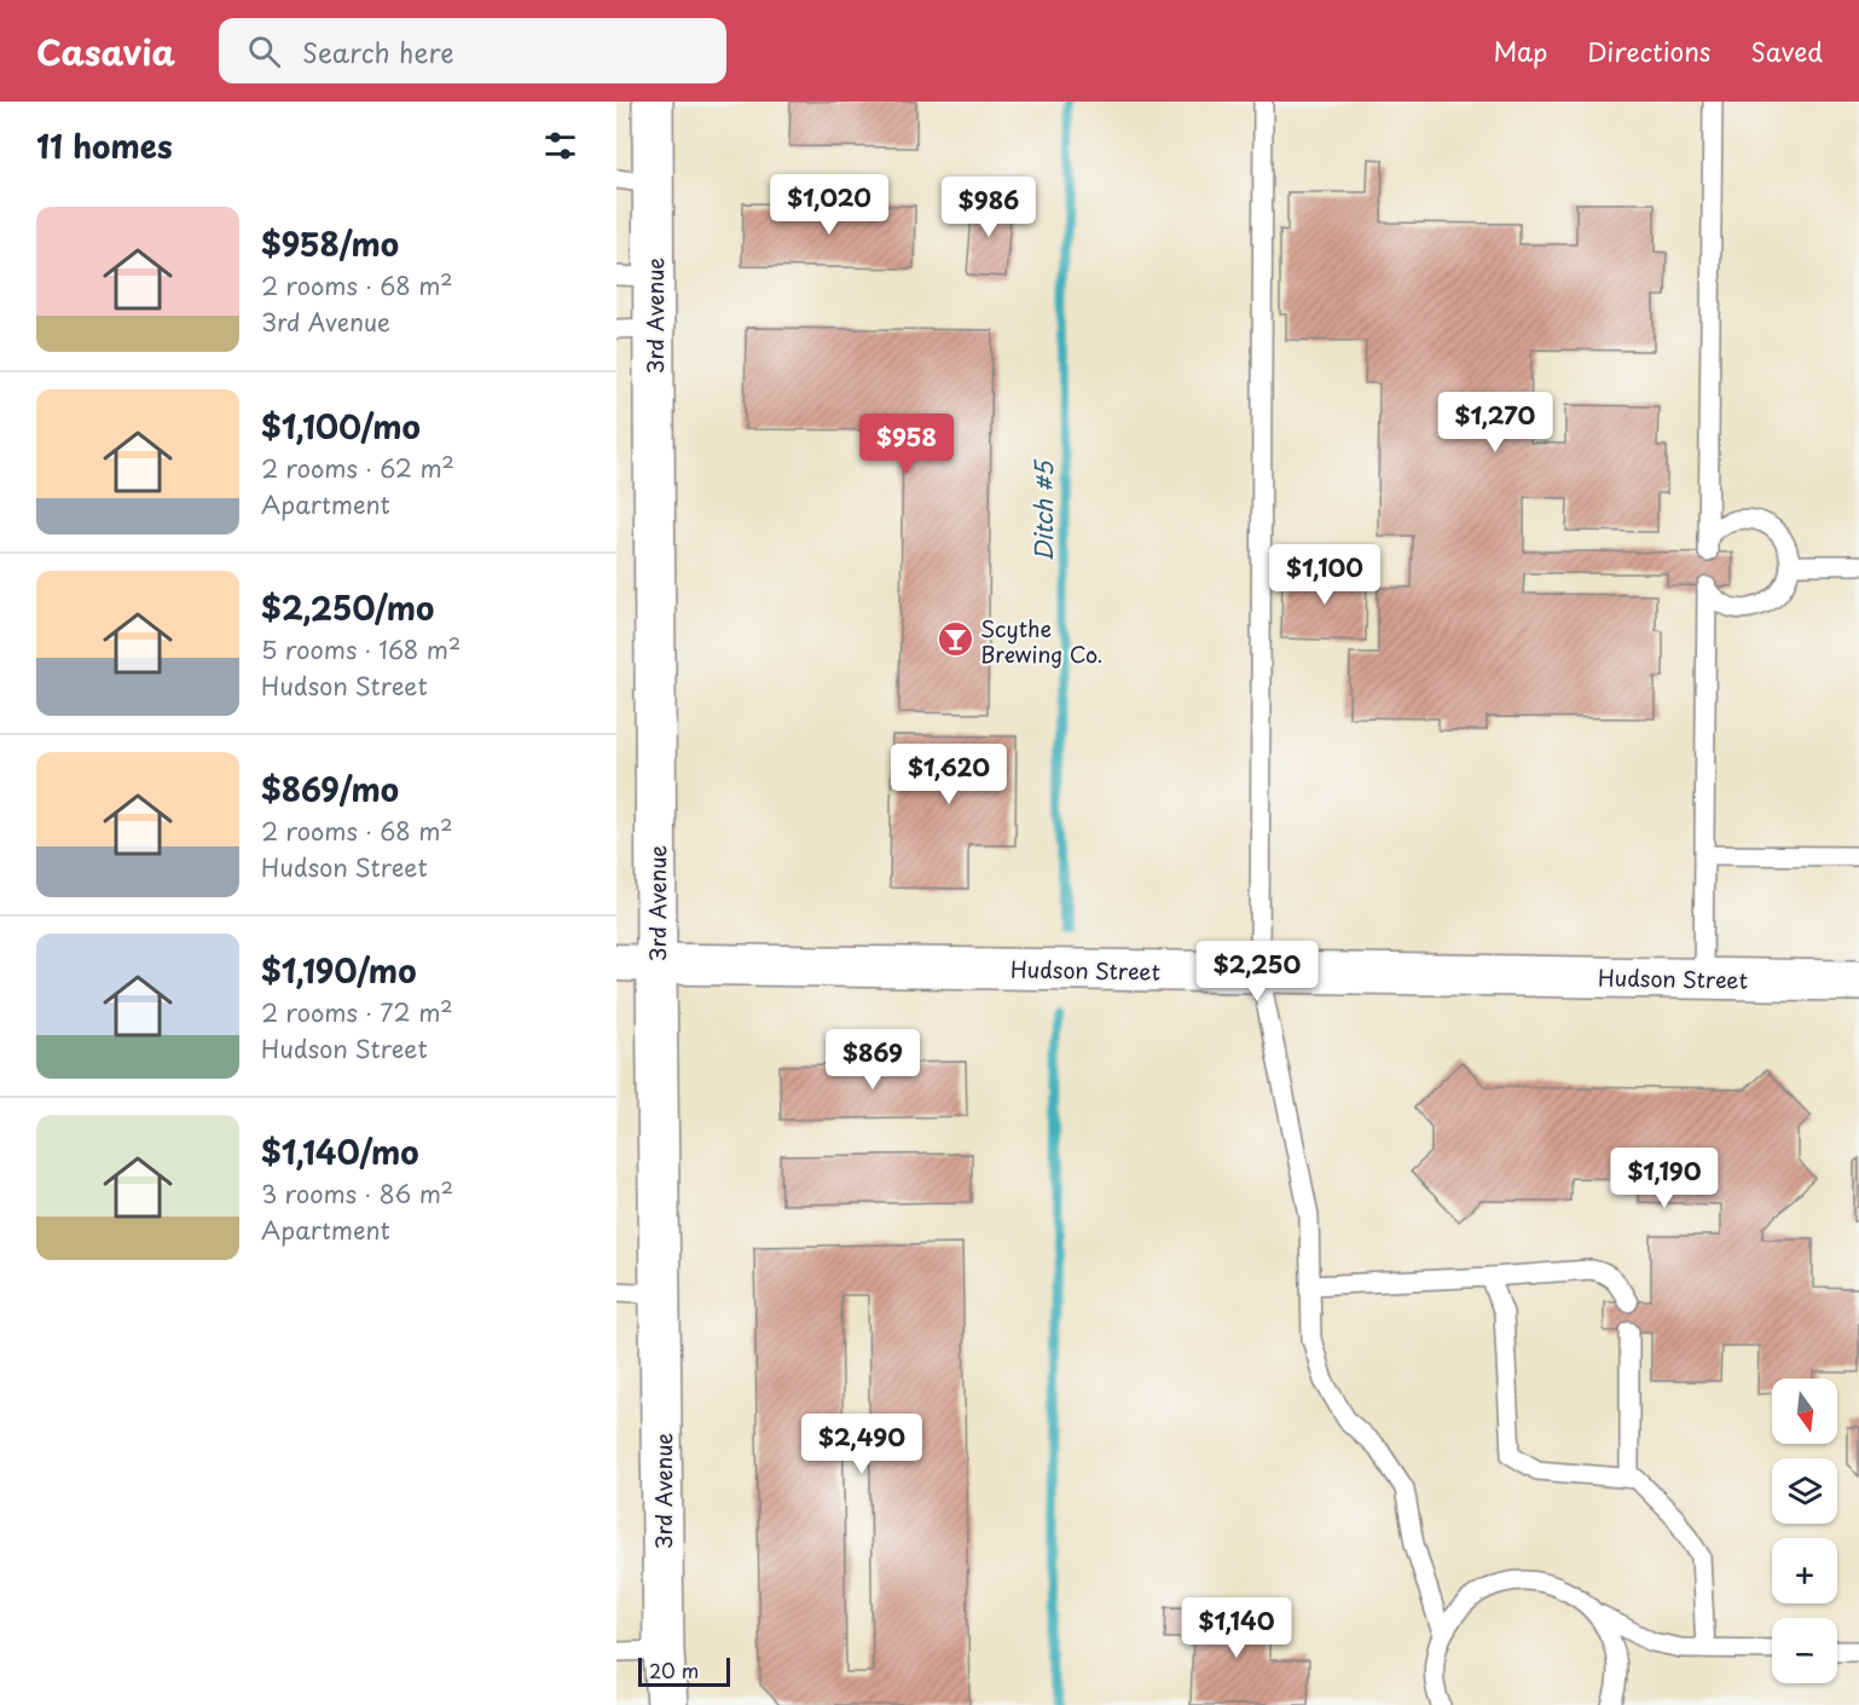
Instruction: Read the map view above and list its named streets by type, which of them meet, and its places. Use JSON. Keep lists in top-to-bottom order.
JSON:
{
  "streets": {
    "main road": ["3rd Avenue", "Hudson Street"]
  },
  "crossings": [
    ["3rd Avenue", "Hudson Street"]
  ],
  "water": ["Ditch #5"],
  "places": {
    "bar": ["Scythe Brewing Co."]
  },
  "scale_bar": "20 m",
  "north": "bottom",
  "page": {
    "header": "Casavia",
    "search": "Search here",
    "nav": ["Map", "Directions", "Saved"],
    "heading": "11 homes",
    "price": [
      "$1,020",
      "$986",
      "$1,270",
      "$958",
      "$1,100",
      "$1,620",
      "$2,250",
      "$869",
      "$1,190",
      "$2,490",
      "$1,140"
    ],
    "list": [
      {
        "name": "$958/mo",
        "note": "2 rooms · 68 m² · 3rd Avenue"
      },
      {
        "name": "$1,100/mo",
        "note": "2 rooms · 62 m² · Apartment"
      },
      {
        "name": "$2,250/mo",
        "note": "5 rooms · 168 m² · Hudson Street"
      },
      {
        "name": "$869/mo",
        "note": "2 rooms · 68 m² · Hudson Street"
      },
      {
        "name": "$1,190/mo",
        "note": "2 rooms · 72 m² · Hudson Street"
      },
      {
        "name": "$1,140/mo",
        "note": "3 rooms · 86 m² · Apartment"
      }
    ],
    "map_buttons": ["+", "−"],
    "scale": "20 m"
  }
}
